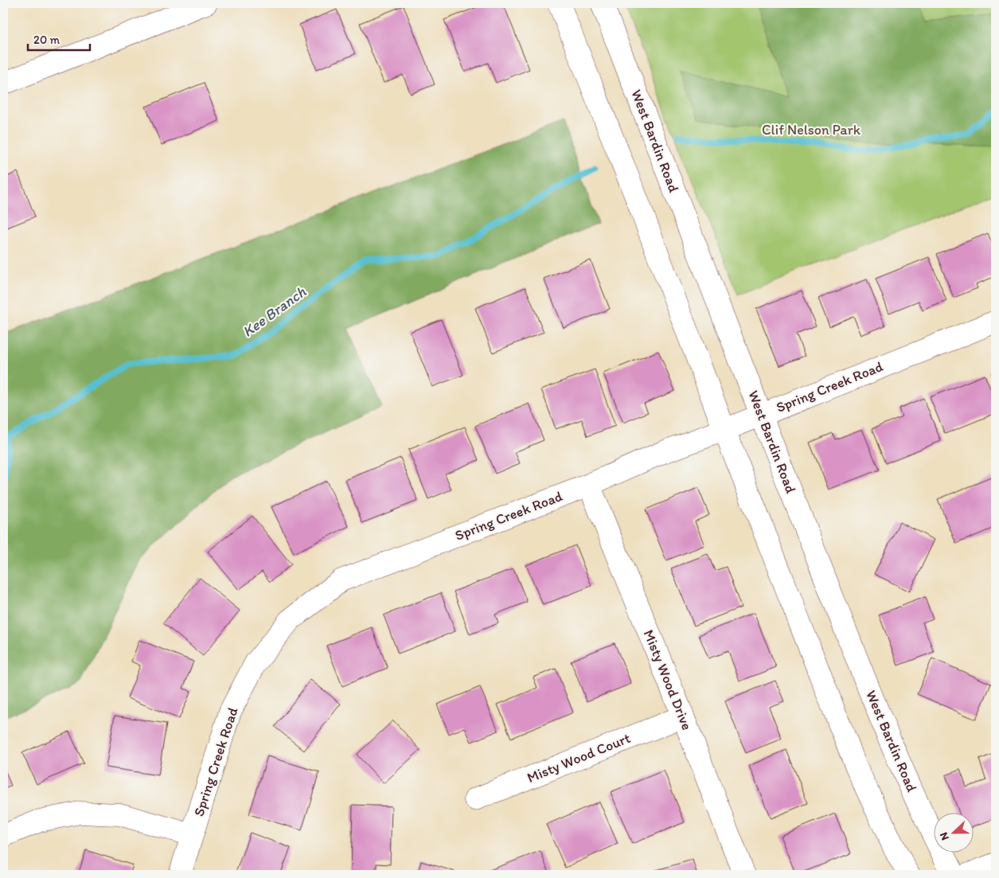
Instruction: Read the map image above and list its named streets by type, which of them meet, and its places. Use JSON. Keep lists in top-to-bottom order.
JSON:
{
  "streets": {
    "street": [
      "West Bardin Road",
      "Spring Creek Road",
      "Misty Wood Drive",
      "Misty Wood Court"
    ]
  },
  "crossings": [
    ["West Bardin Road", "Spring Creek Road"],
    ["Spring Creek Road", "Misty Wood Drive"],
    ["Misty Wood Drive", "Misty Wood Court"]
  ],
  "water": ["Kee Branch"],
  "parks": ["Clif Nelson Park"],
  "scale_bar": "20 m",
  "north": "left"
}
